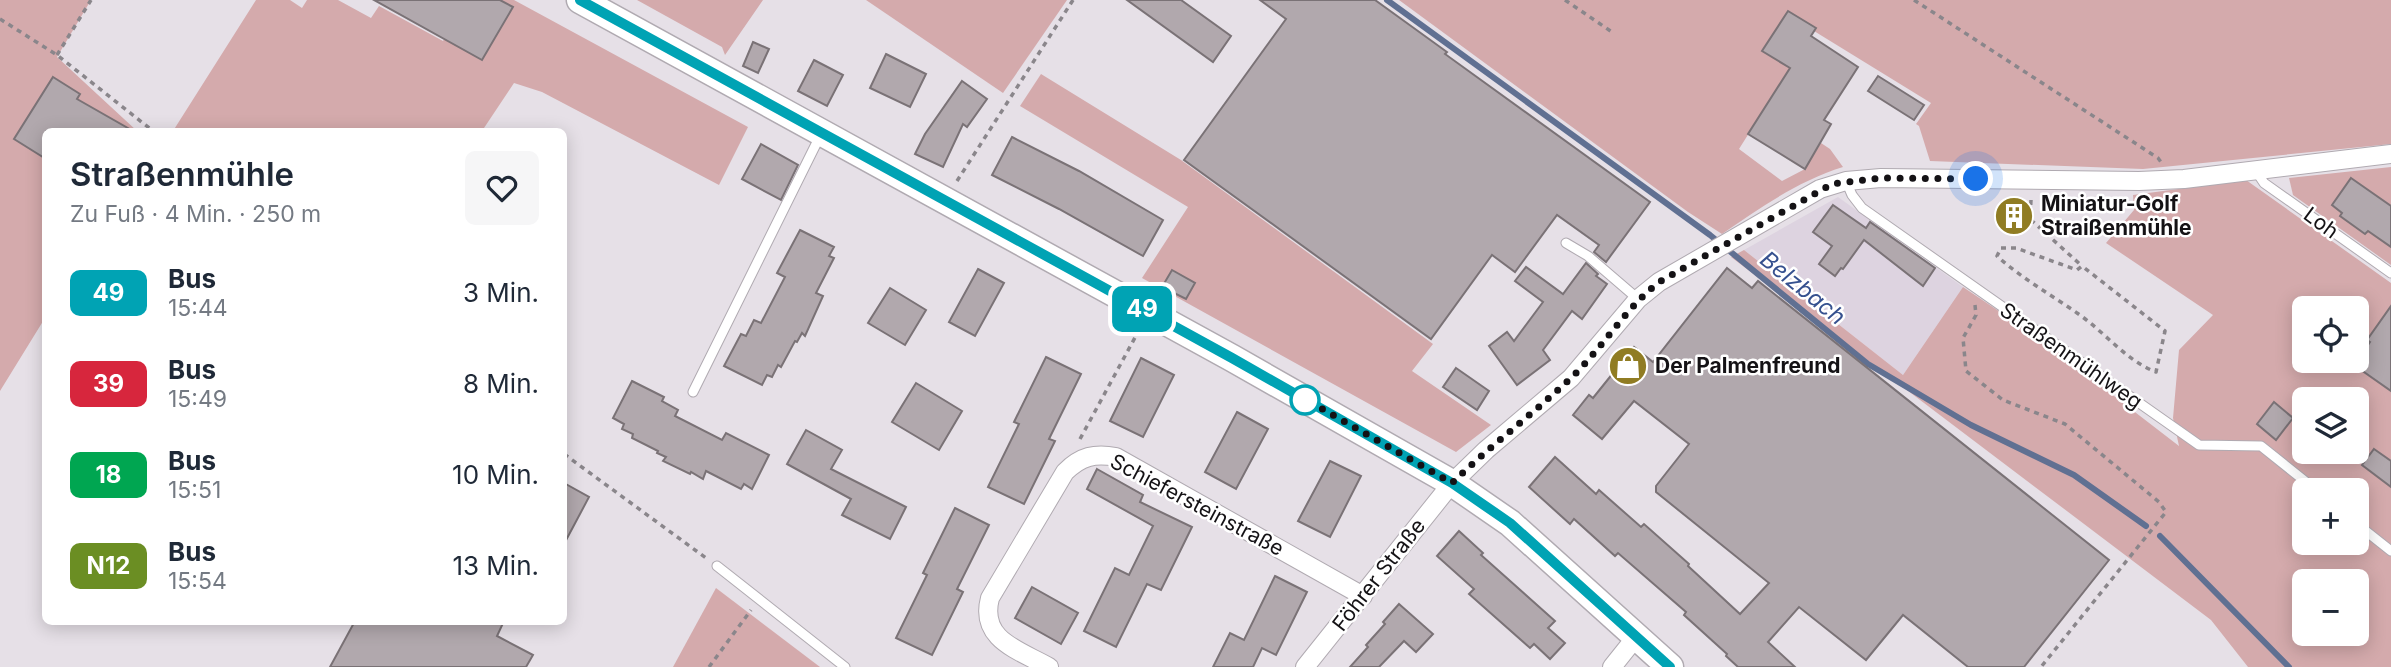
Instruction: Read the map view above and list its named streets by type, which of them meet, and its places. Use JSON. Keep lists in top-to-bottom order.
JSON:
{
  "streets": {
    "street": ["Schiefersteinstraße", "Föhrer Straße"],
    "lane": ["Loh", "Straßenmühlweg"]
  },
  "crossings": [
    ["Schiefersteinstraße", "Föhrer Straße"]
  ],
  "water": ["Belzbach"],
  "places": {
    "building": ["Miniatur-Golf Straißenmühle"],
    "shop": ["Der Palmenfreund"]
  },
  "lines": ["bus line 49"],
  "page": {
    "on_map": "49",
    "heading": ["Straßenmühle", "Zu Fuß · 4 Min. · 250 m"],
    "list": [
      {
        "mark": "49",
        "name": "Bus",
        "note": "15:44",
        "value": "3 Min."
      },
      {
        "mark": "39",
        "name": "Bus",
        "note": "15:49",
        "value": "8 Min."
      },
      {
        "mark": "18",
        "name": "Bus",
        "note": "15:51",
        "value": "10 Min."
      },
      {
        "mark": "N12",
        "name": "Bus",
        "note": "15:54",
        "value": "13 Min."
      }
    ],
    "map_buttons": ["+", "−"]
  }
}
